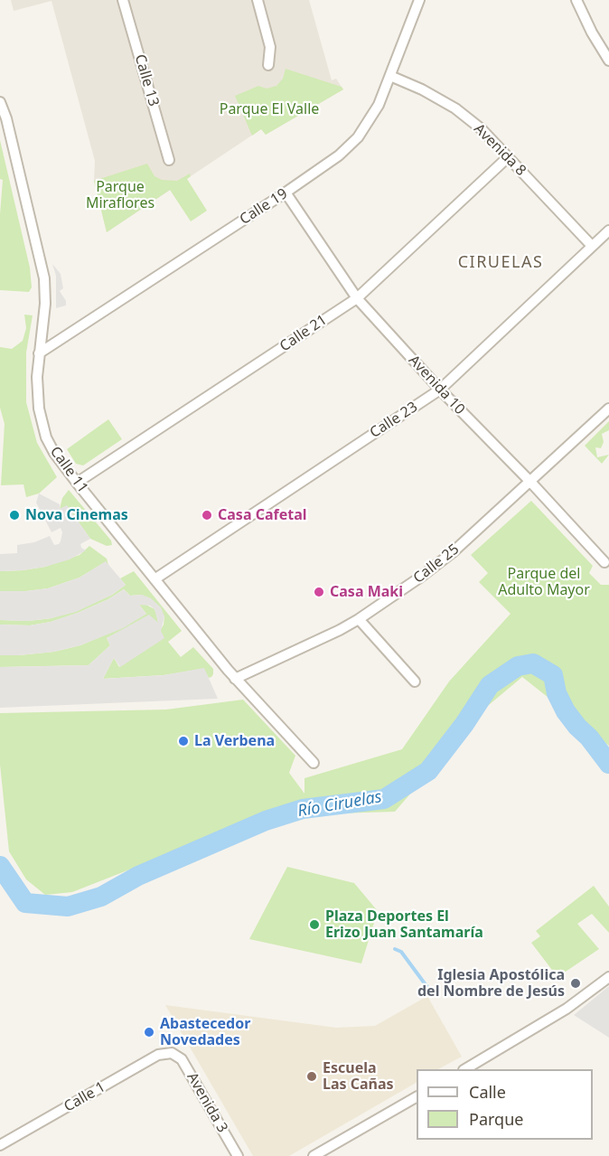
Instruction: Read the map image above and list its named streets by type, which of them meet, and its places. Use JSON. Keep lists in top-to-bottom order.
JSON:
{
  "streets": {
    "street": [
      "Calle 13",
      "Avenida 8",
      "Calle 19",
      "Calle 21",
      "Avenida 10",
      "Calle 23",
      "Calle 11",
      "Calle 25",
      "Calle 1",
      "Avenida 3"
    ]
  },
  "crossings": [
    ["Avenida 8", "Calle 19"],
    ["Avenida 8", "Calle 21"],
    ["Avenida 8", "Calle 23"],
    ["Calle 19", "Avenida 10"],
    ["Calle 19", "Calle 11"],
    ["Calle 21", "Avenida 10"],
    ["Calle 21", "Calle 11"],
    ["Avenida 10", "Calle 23"],
    ["Avenida 10", "Calle 25"],
    ["Calle 23", "Calle 11"],
    ["Calle 11", "Calle 25"],
    ["Calle 1", "Avenida 3"]
  ],
  "districts": ["CIRUELAS"],
  "water": ["Río Ciruelas"],
  "parks": ["Parque El Valle", "Parque Miraflores", "Parque del Adulto Mayor"],
  "places": [
    "Nova Cinemas",
    "Casa Cafetal",
    "Casa Maki",
    "La Verbena",
    "Plaza Deportes El Erizo Juan Santamaría",
    "Iglesia Apostólica del Nombre de Jesús",
    "Abastecedor Novedades",
    "Escuela Las Cañas"
  ],
  "legend": ["Calle", "Parque"]
}
